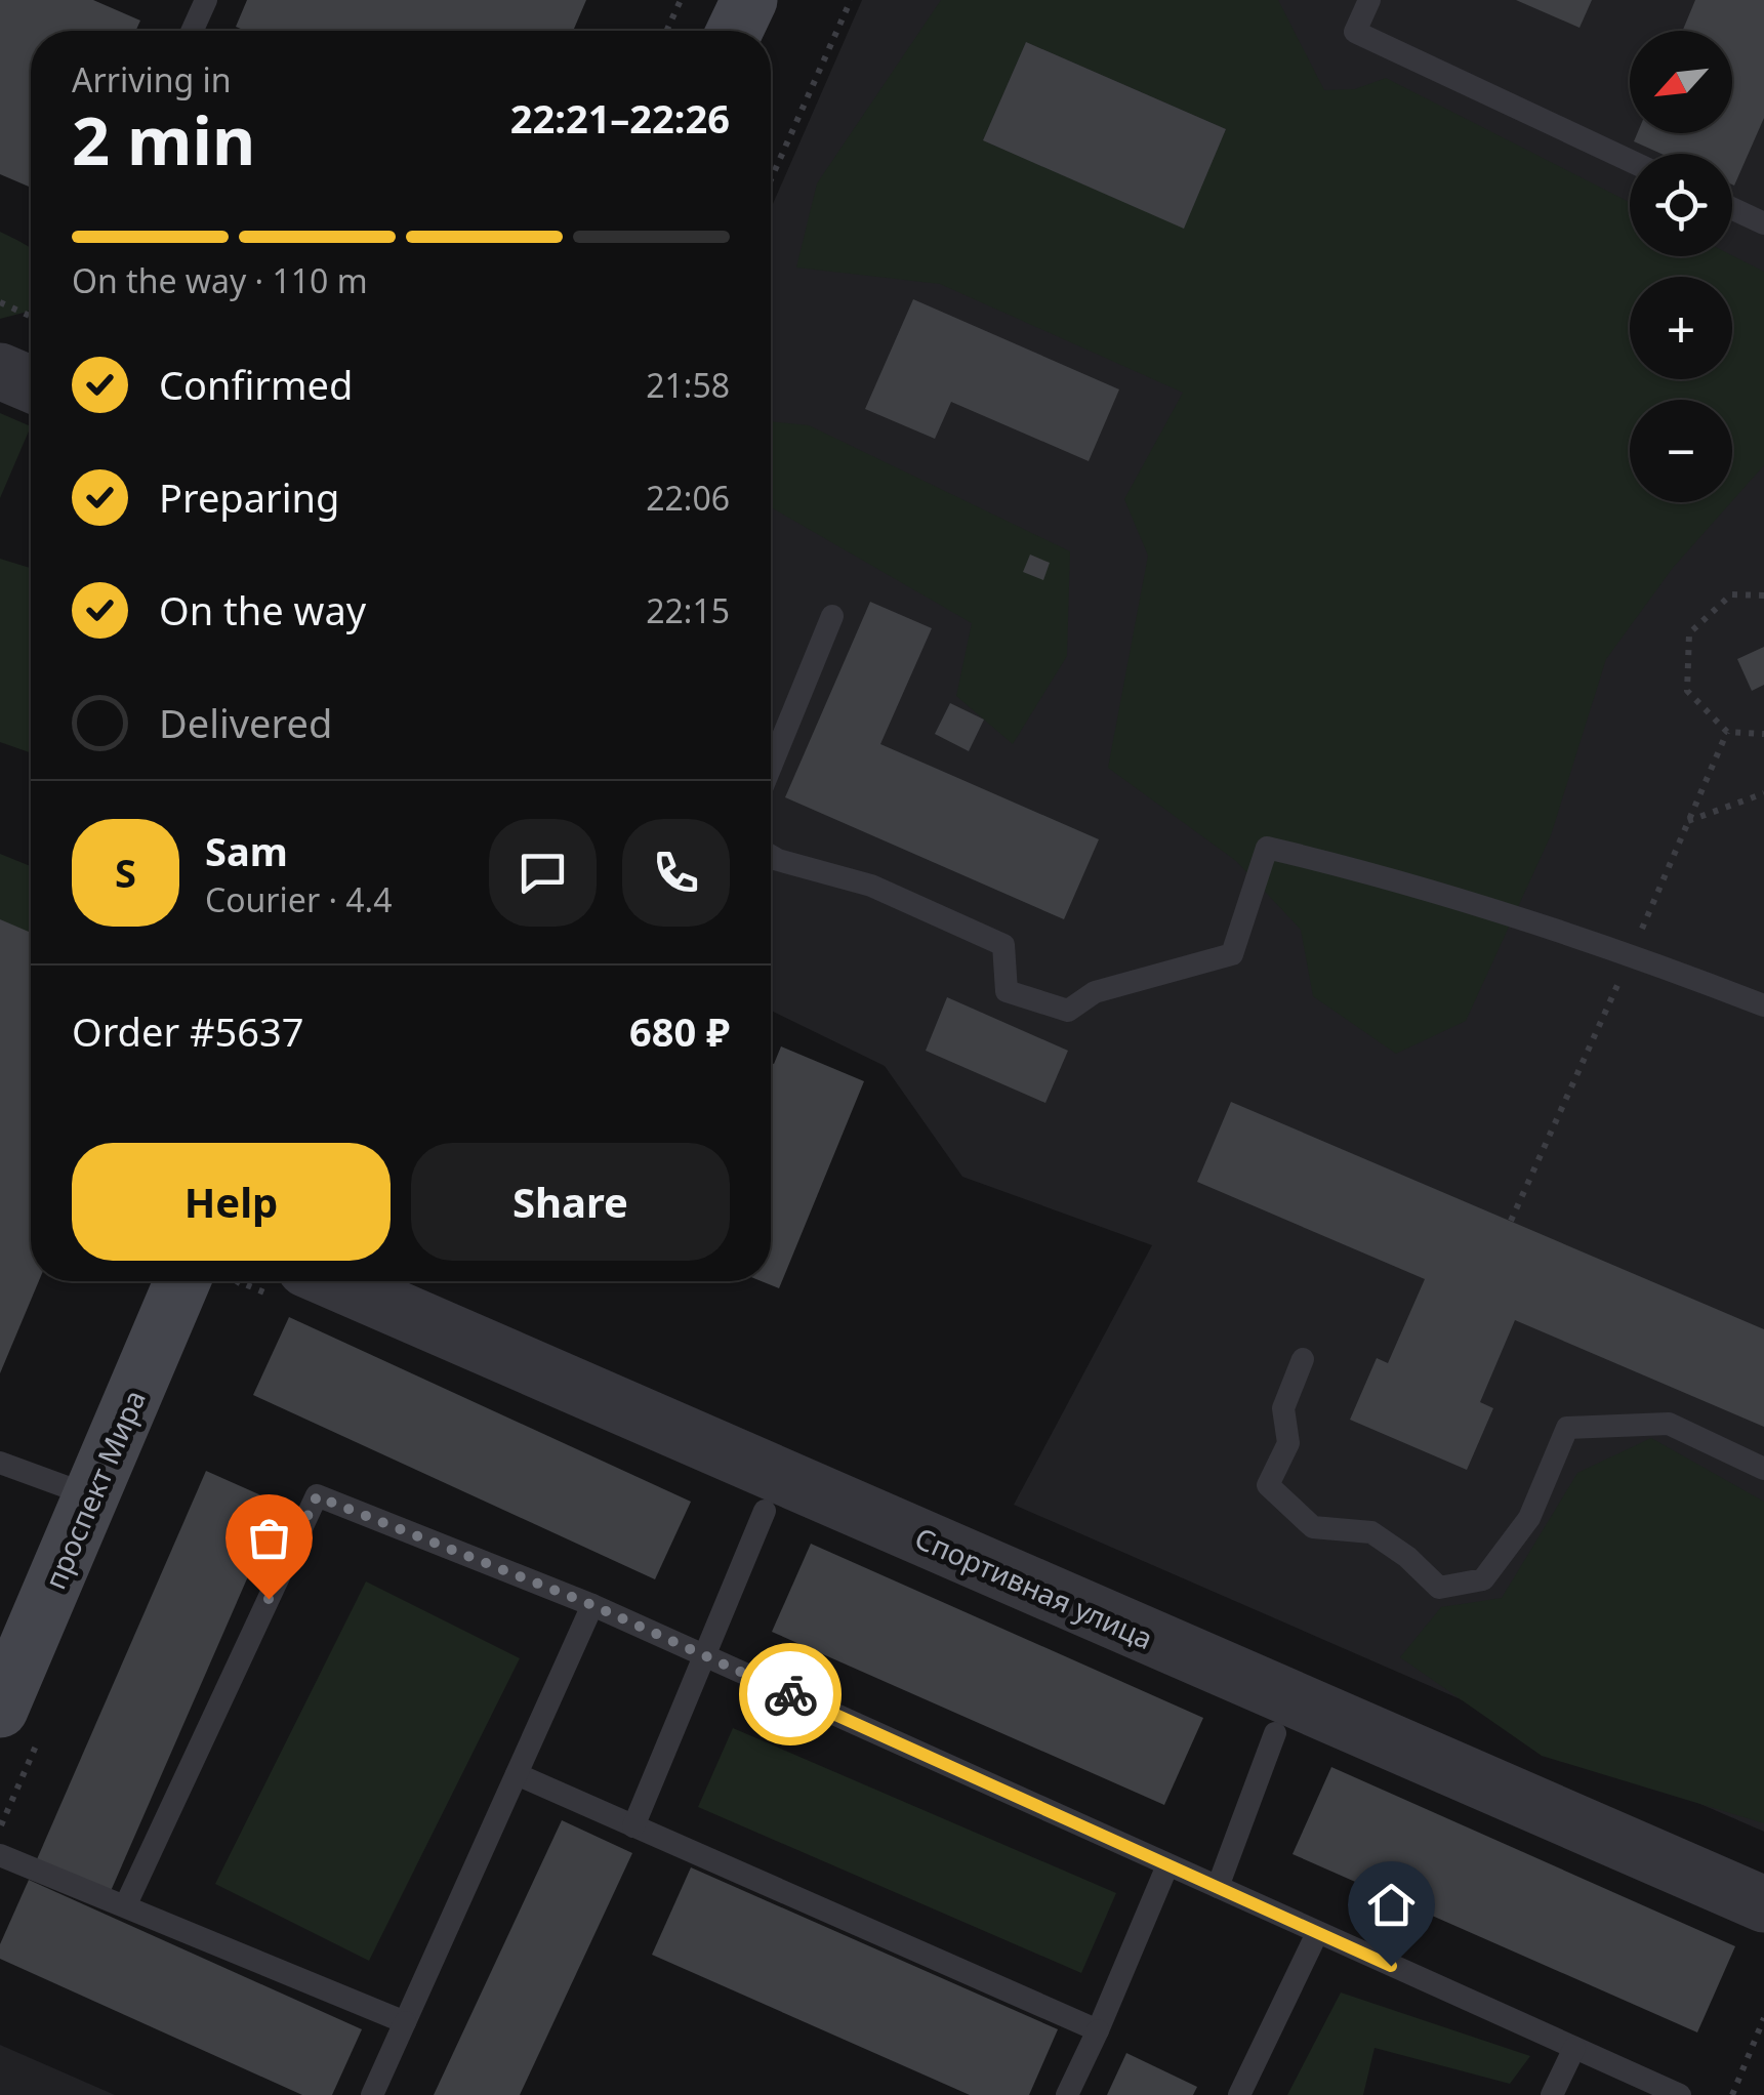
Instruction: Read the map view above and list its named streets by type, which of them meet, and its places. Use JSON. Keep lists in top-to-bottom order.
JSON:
{
  "streets": {
    "main road": ["проспект Мира"],
    "street": ["Спортивная улица"]
  },
  "north": "bottom left",
  "page": {
    "map_buttons": ["+", "−"],
    "heading": ["2 min", "Arriving in", "22:21–22:26"],
    "panel": [
      "Sam",
      "Courier · 4.4",
      "Order #5637",
      "680 ₽"
    ],
    "bar": "On the way · 110 m",
    "list": [
      ["Confirmed", "21:58"],
      ["Preparing", "22:06"],
      ["On the way", "22:15"],
      "Delivered"
    ],
    "round": "S",
    "buttons": ["Help", "Share"]
  }
}
